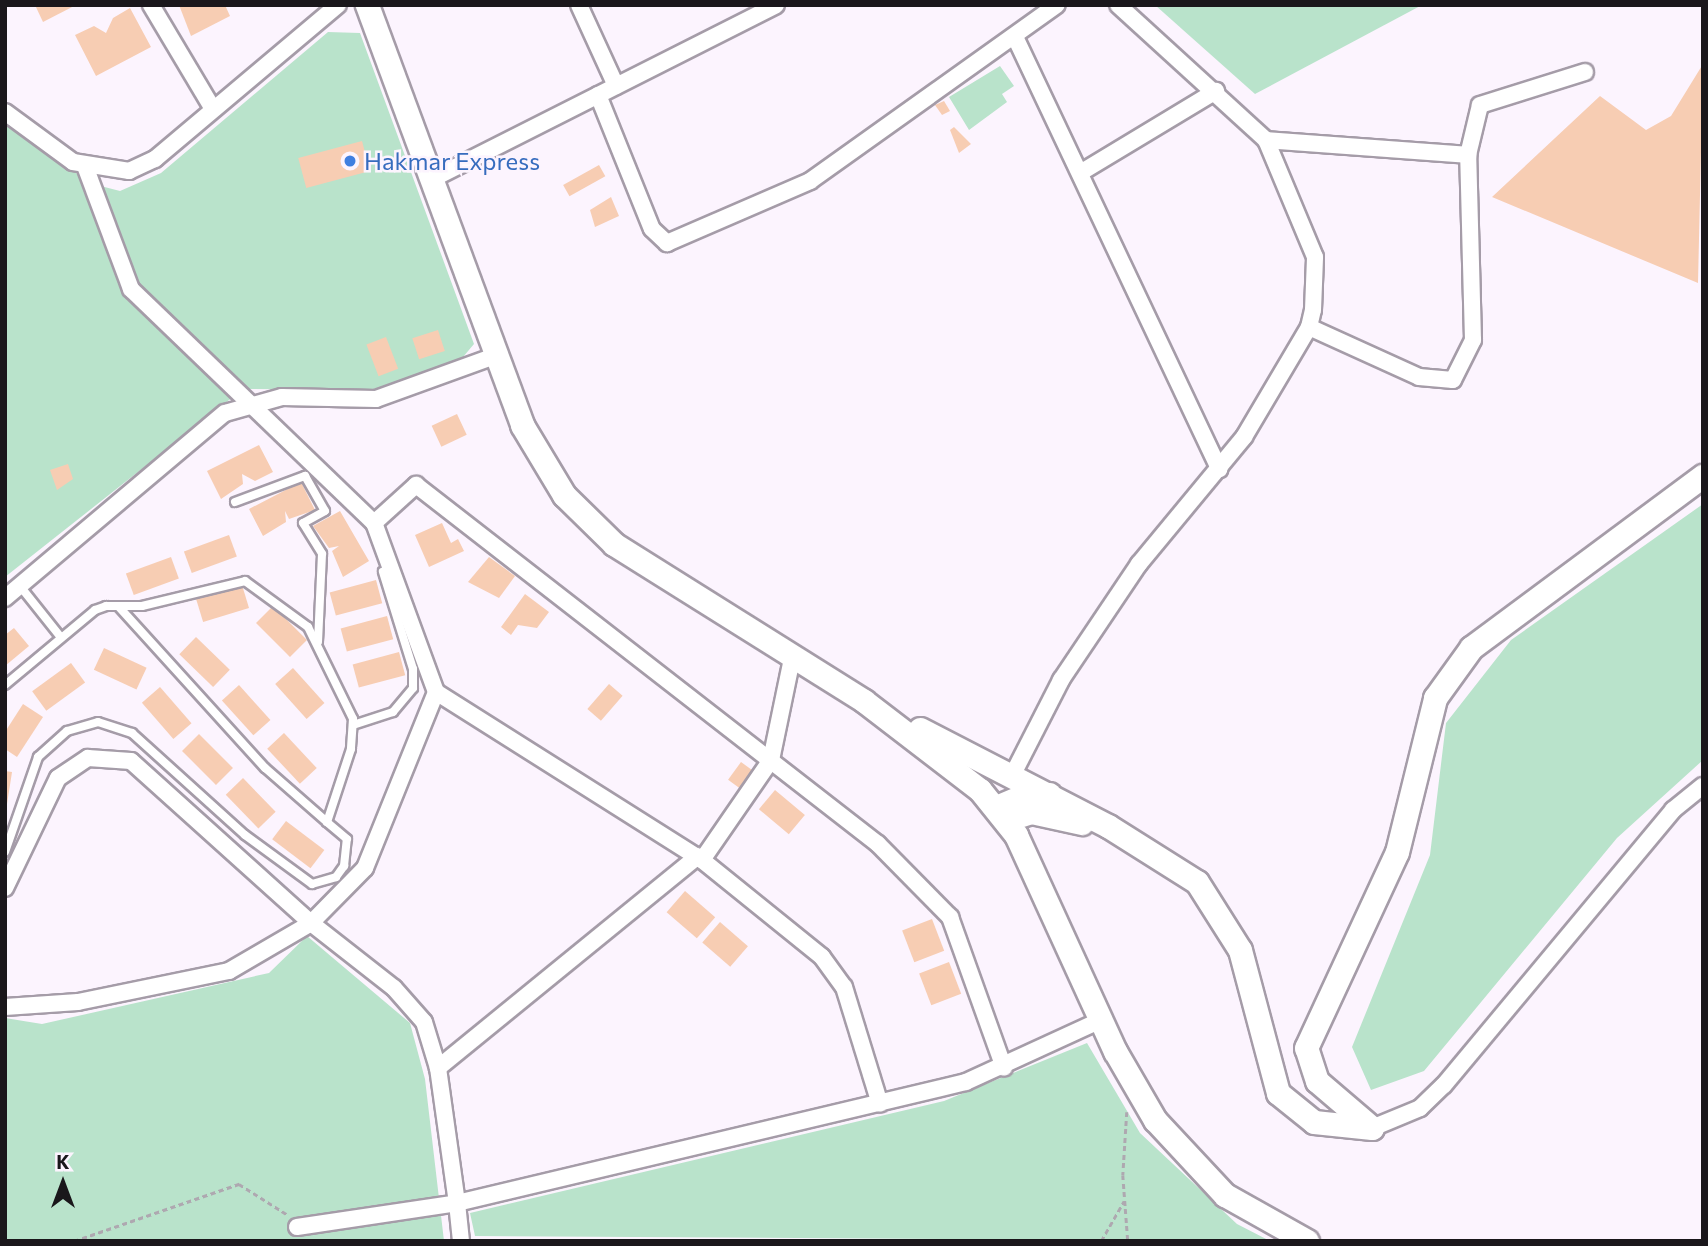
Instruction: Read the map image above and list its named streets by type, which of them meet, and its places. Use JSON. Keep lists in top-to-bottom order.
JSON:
{
  "places": ["Hakmar Express"],
  "north": "top"
}
